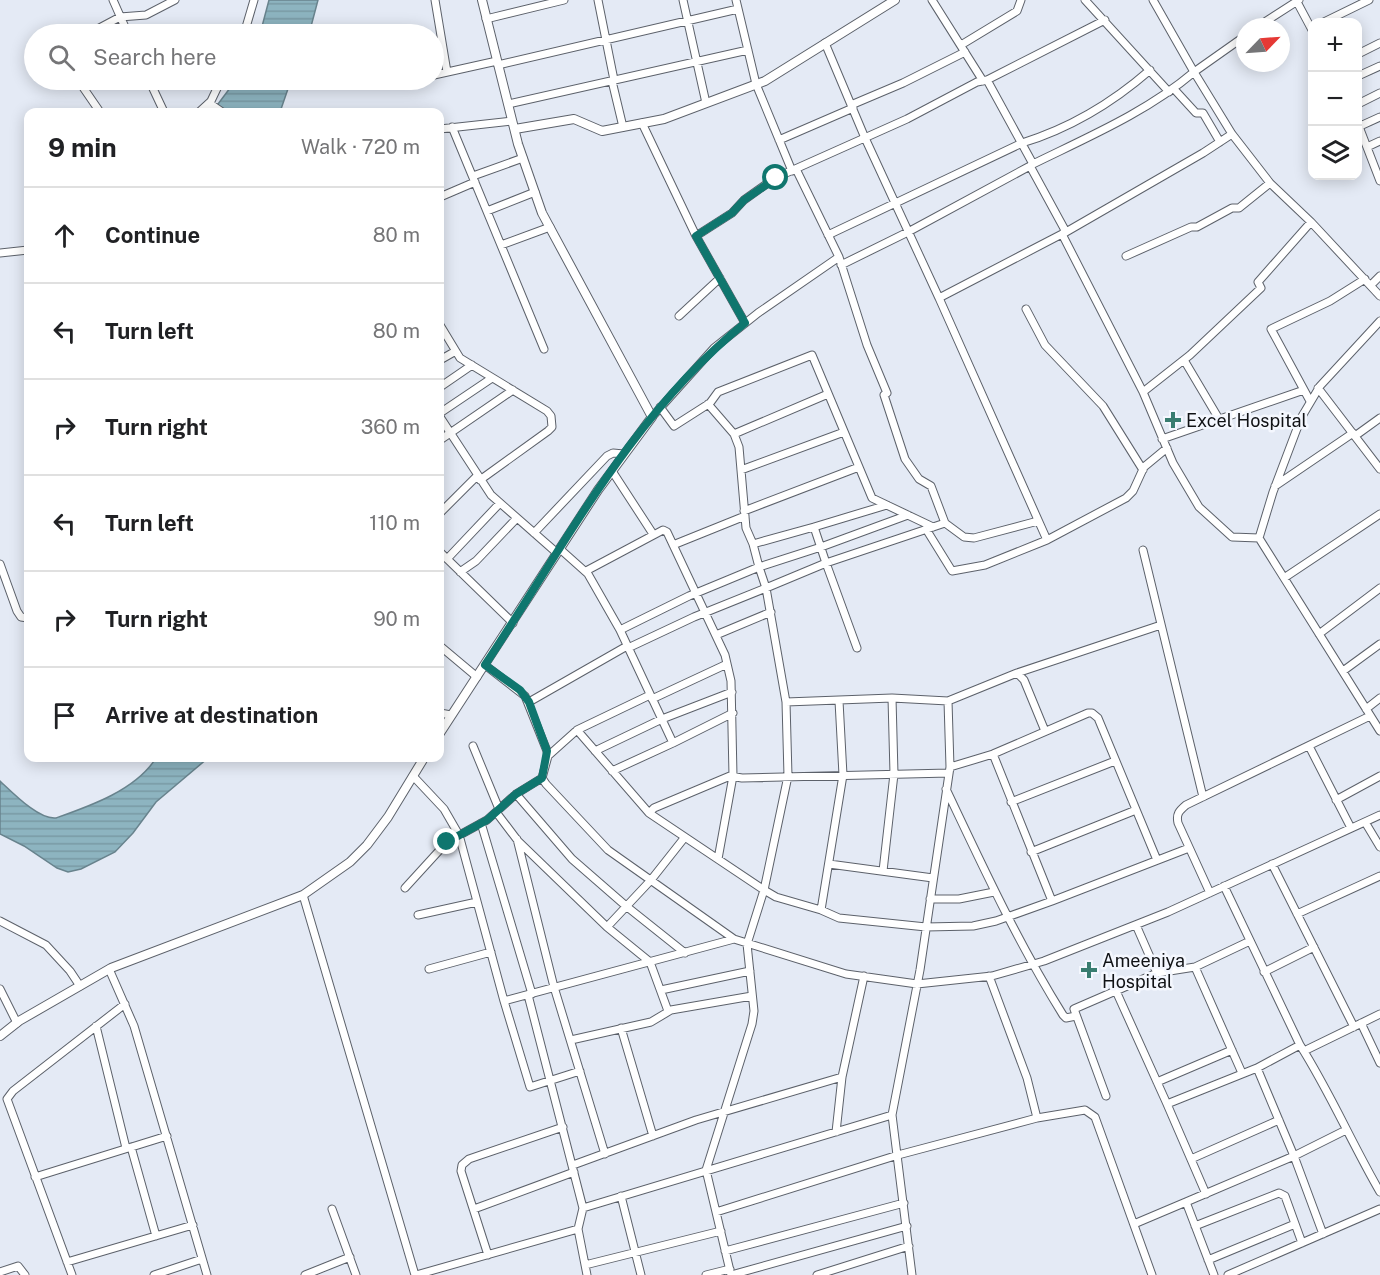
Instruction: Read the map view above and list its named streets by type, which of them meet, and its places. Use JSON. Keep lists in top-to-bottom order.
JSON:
{
  "places": {
    "health": ["Excel Hospital", "Ameeniya Hospital"]
  },
  "north": "top right",
  "page": {
    "map_buttons": ["+", "−"],
    "search": "Search here",
    "heading": ["9 min", "Walk · 720 m"],
    "list": [
      ["Continue", "80 m"],
      ["Turn left", "80 m"],
      ["Turn right", "360 m"],
      ["Turn left", "110 m"],
      ["Turn right", "90 m"],
      "Arrive at destination"
    ]
  }
}
